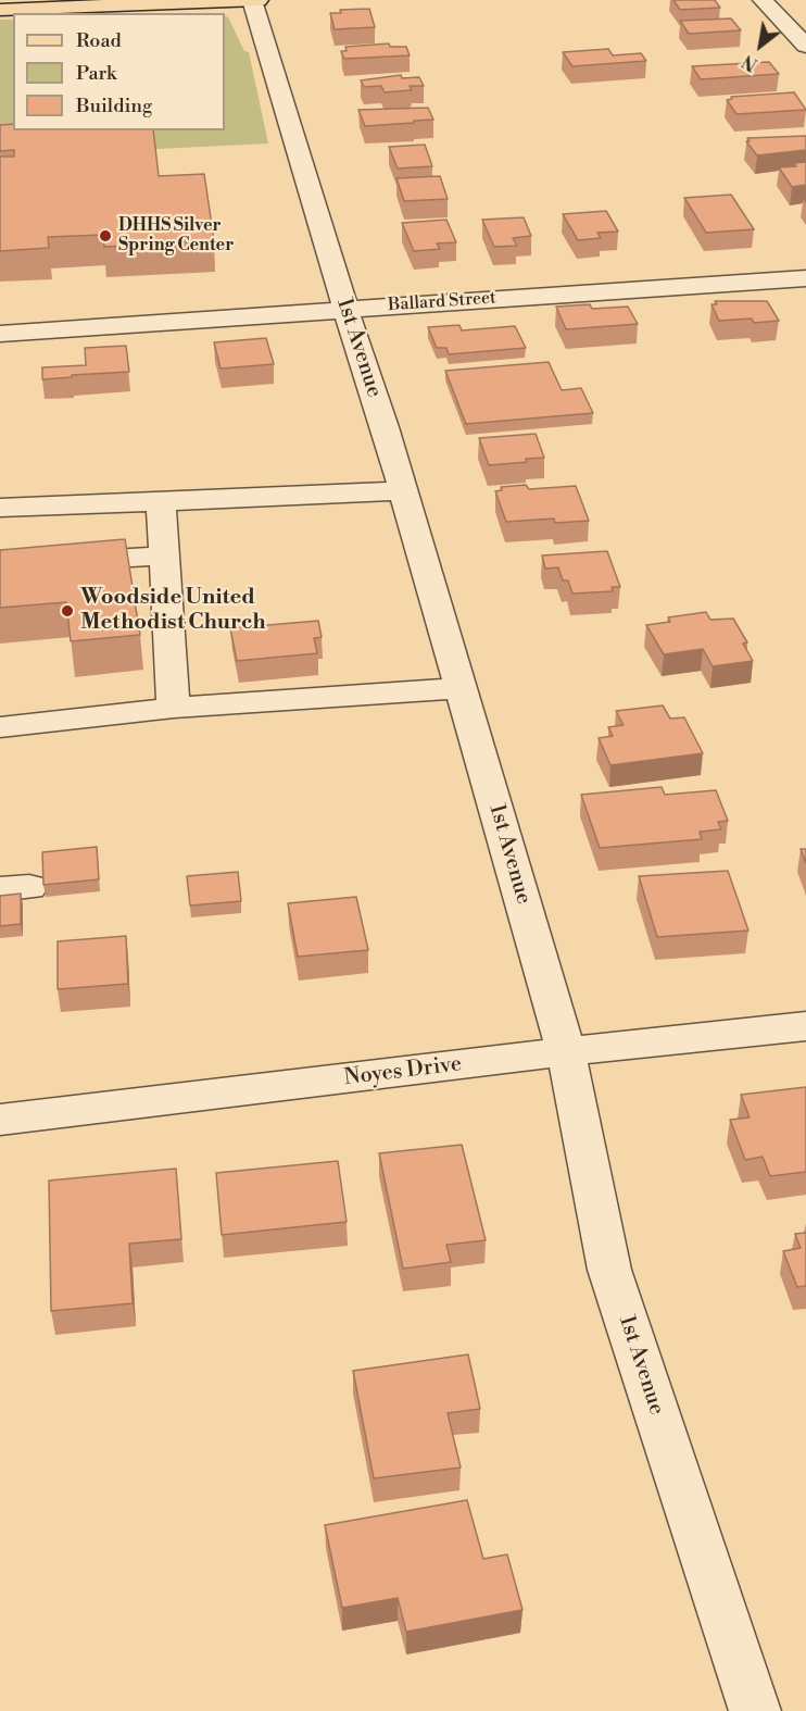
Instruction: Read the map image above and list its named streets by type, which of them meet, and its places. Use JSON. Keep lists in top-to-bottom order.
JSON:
{
  "streets": {
    "street": ["Ballard Street", "1st Avenue", "Noyes Drive"]
  },
  "crossings": [
    ["Ballard Street", "1st Avenue"],
    ["1st Avenue", "Noyes Drive"]
  ],
  "places": ["DHHS Silver Spring Center", "Woodside United Methodist Church"],
  "legend": ["Road", "Park", "Building"],
  "north": "bottom left"
}
